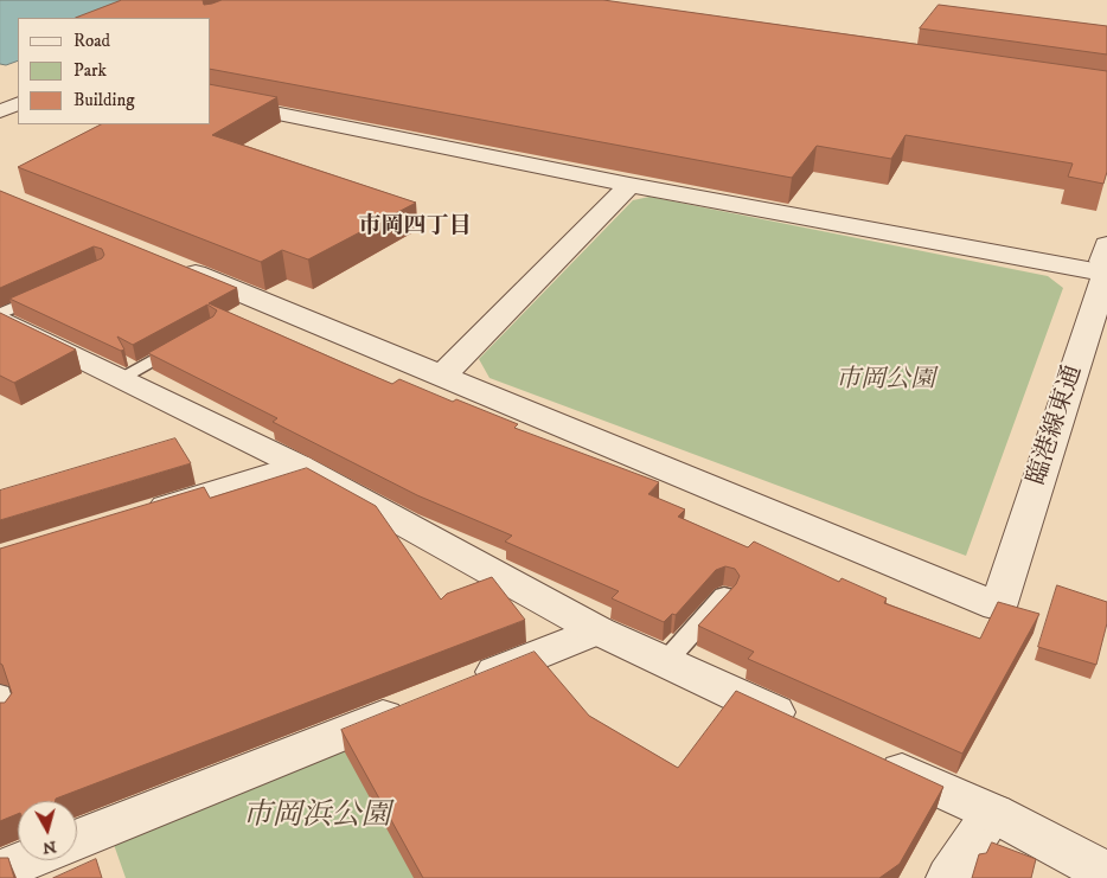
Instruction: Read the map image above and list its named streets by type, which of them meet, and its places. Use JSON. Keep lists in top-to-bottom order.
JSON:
{
  "streets": {
    "street": ["臨港線東通"]
  },
  "districts": ["市岡四丁目"],
  "parks": ["市岡公園", "市岡浜公園"],
  "legend": ["Road", "Park", "Building"],
  "north": "bottom"
}
